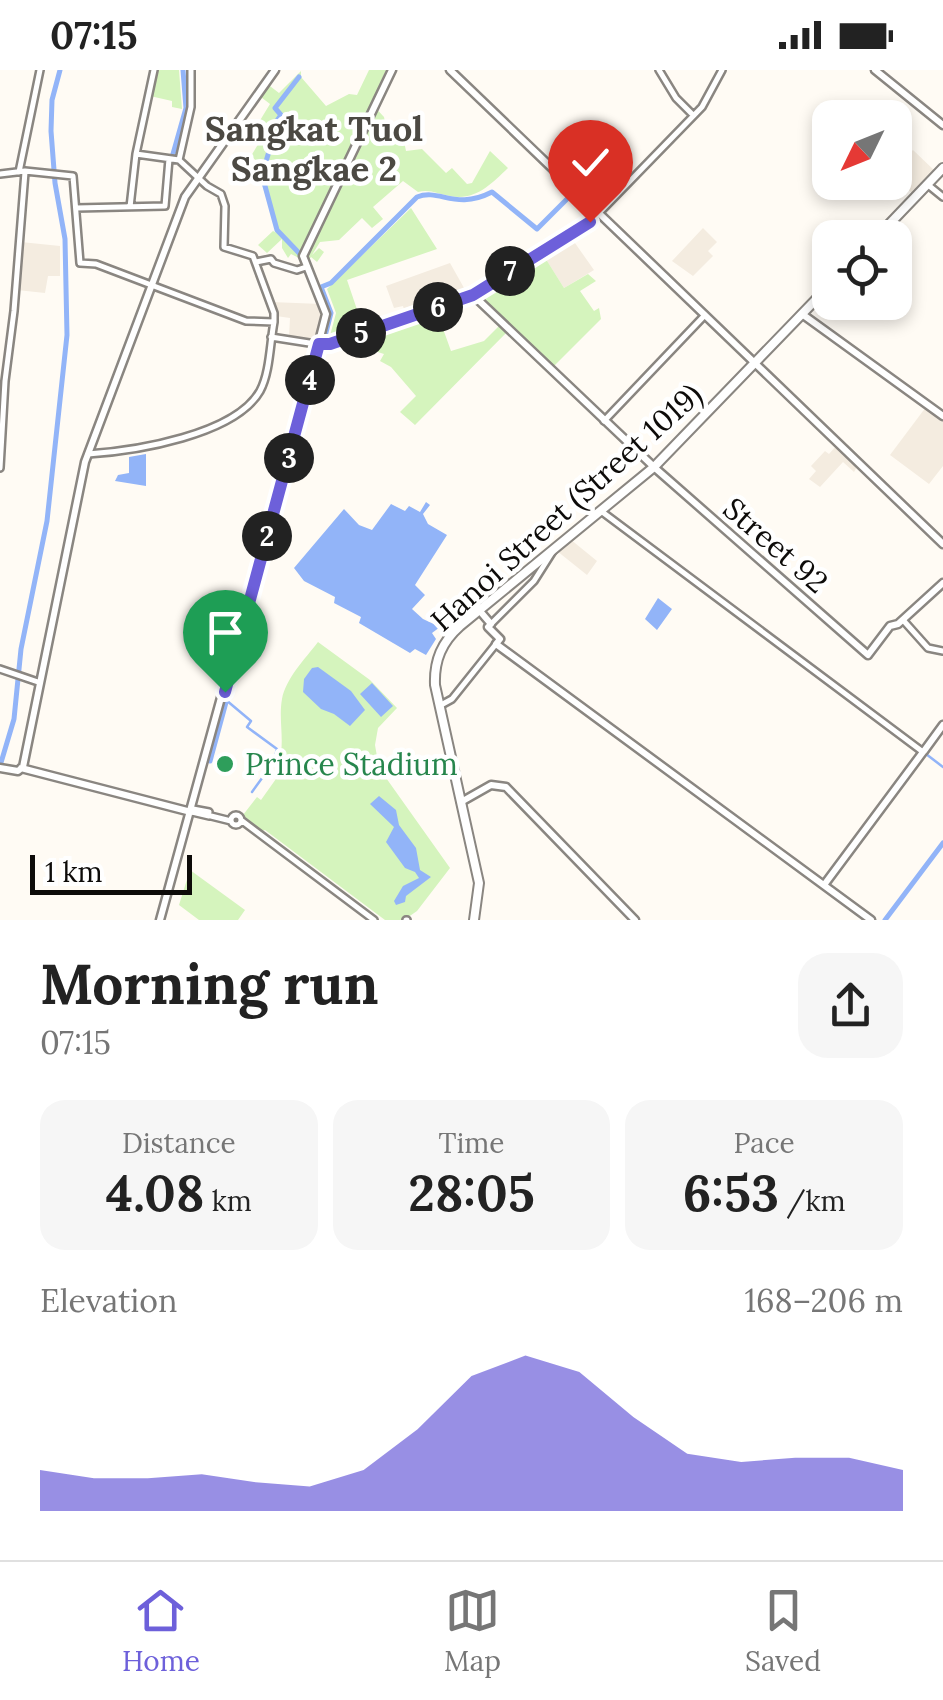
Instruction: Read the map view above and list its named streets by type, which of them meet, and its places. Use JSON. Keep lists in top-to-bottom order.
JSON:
{
  "streets": {
    "main road": ["Hanoi Street (Street 1019)", "Street 92"]
  },
  "crossings": [
    ["Hanoi Street (Street 1019)", "Street 92"]
  ],
  "districts": ["Sangkat Tuol Sangkae 2"],
  "places": ["Prince Stadium"],
  "scale_bar": "1 km",
  "north": "bottom left",
  "page": {
    "status": "07:15",
    "pins": [
      "7",
      "6",
      "5",
      "4",
      "3",
      "2"
    ],
    "scale": "1 km",
    "heading": ["Morning run", "07:15"],
    "stats": [
      ["Distance", "4.08 km"],
      ["Time", "28:05"],
      ["Pace", "6:53 /km"]
    ],
    "chart": ["Elevation", "168–206 m"],
    "tabs": ["Home", "Map", "Saved"]
  }
}
